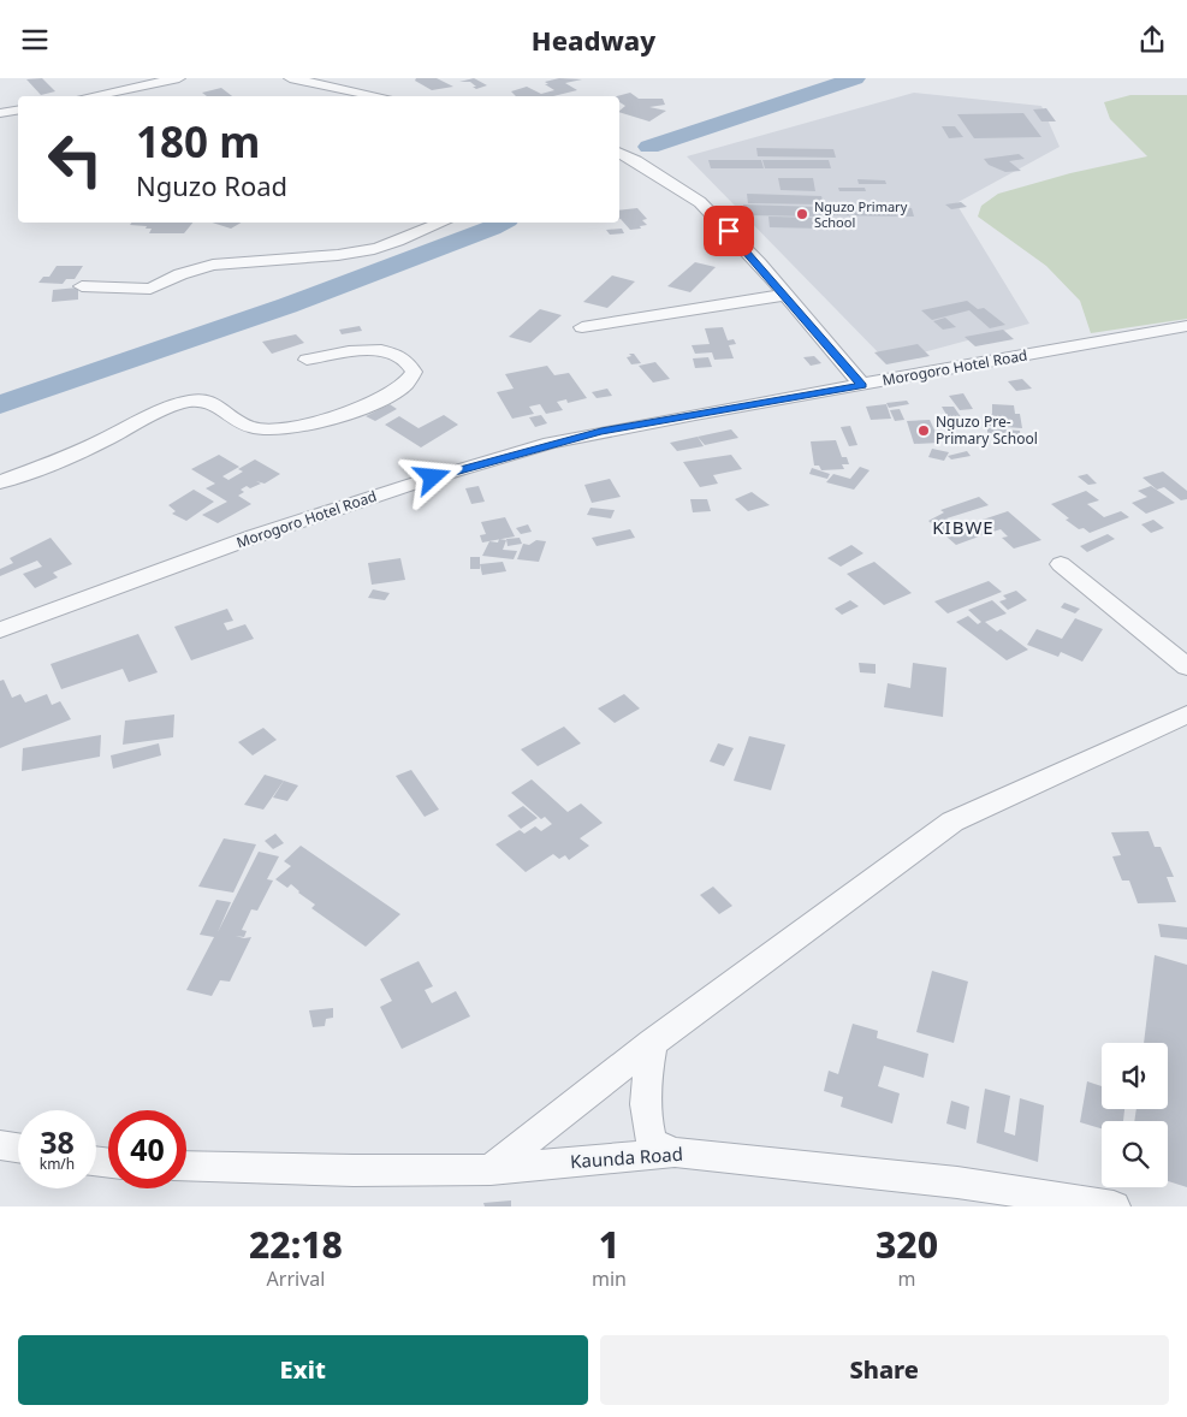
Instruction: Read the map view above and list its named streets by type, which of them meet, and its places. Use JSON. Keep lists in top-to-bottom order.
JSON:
{
  "streets": {
    "street": ["Morogoro Hotel Road", "Kaunda Road"]
  },
  "districts": ["KIBWE"],
  "places": ["Nguzo Primary School", "Nguzo Pre- Primary School"],
  "page": {
    "header": "Headway",
    "turn": ["180 m", "Nguzo Road"],
    "speed": "38 km/h",
    "limit": "40",
    "eta": [
      "22:18",
      "Arrival",
      "1",
      "min",
      "320",
      "m"
    ],
    "buttons": ["Exit", "Share"]
  }
}
